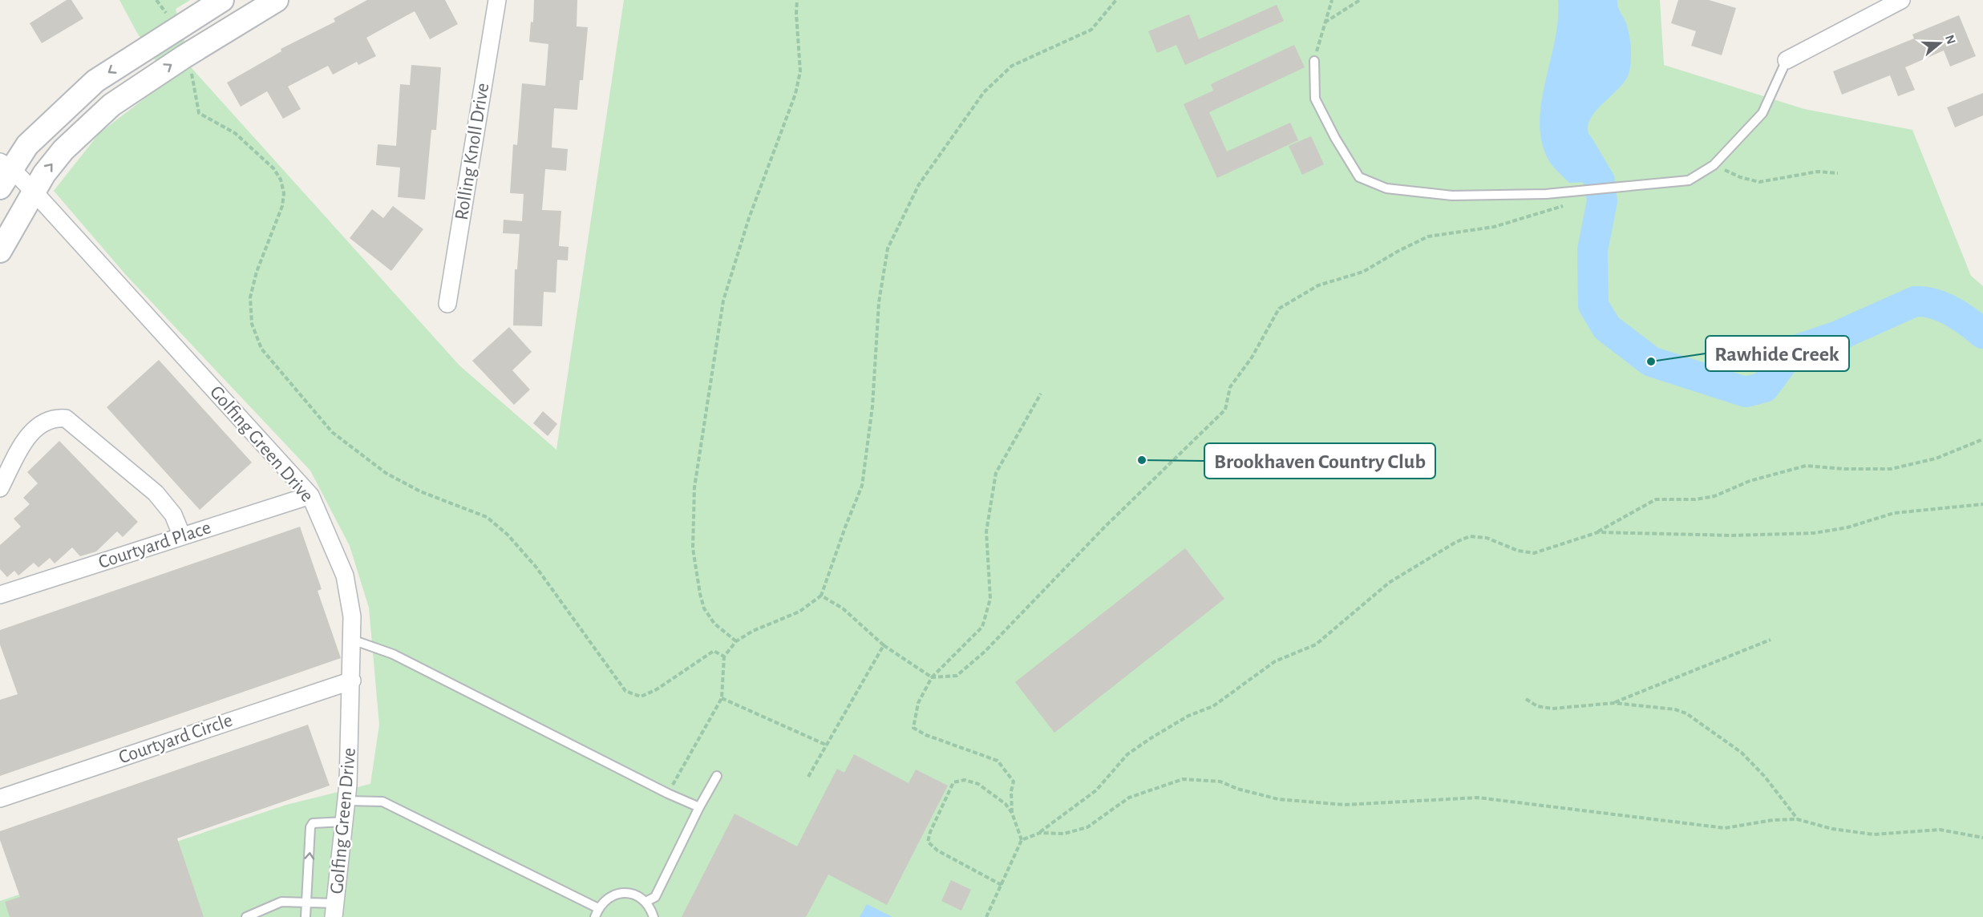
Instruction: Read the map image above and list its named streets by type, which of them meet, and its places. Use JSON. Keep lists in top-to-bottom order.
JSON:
{
  "streets": {
    "street": [
      "Rolling Knoll Drive",
      "Golfing Green Drive",
      "Courtyard Place",
      "Courtyard Circle"
    ]
  },
  "crossings": [
    ["Golfing Green Drive", "Courtyard Place"],
    ["Golfing Green Drive", "Courtyard Circle"]
  ],
  "places": ["Rawhide Creek", "Brookhaven Country Club"],
  "north": "right"
}
